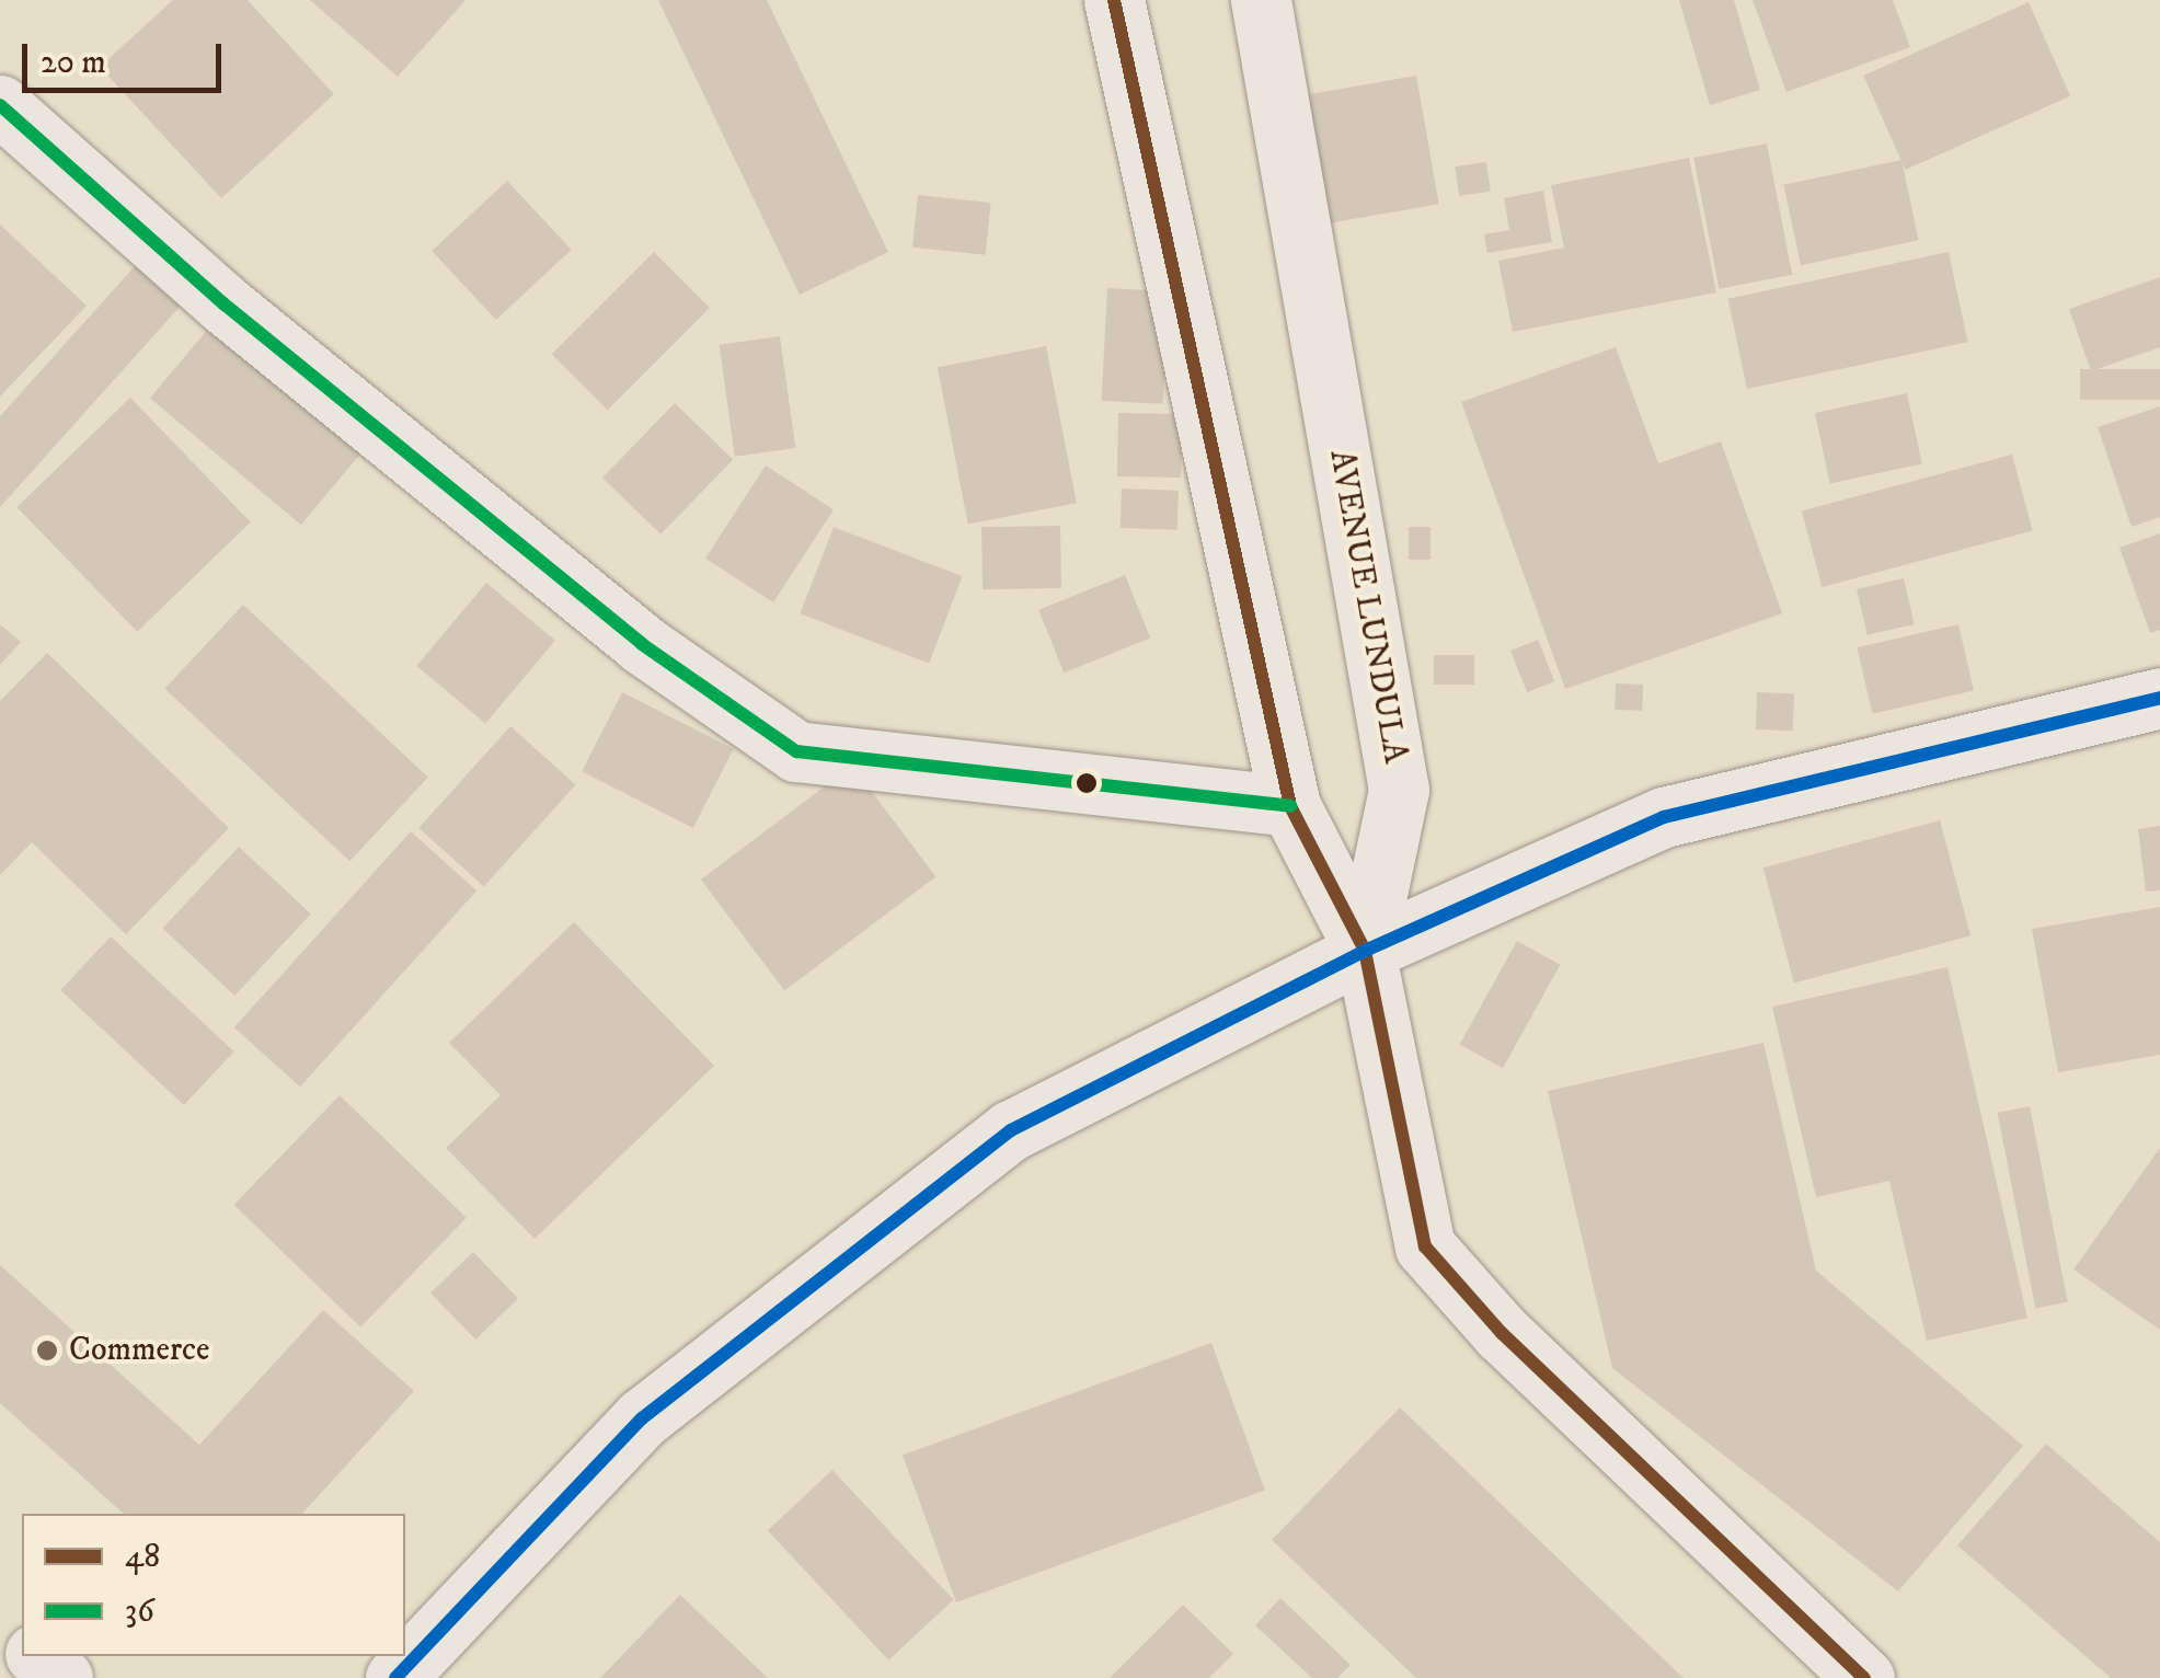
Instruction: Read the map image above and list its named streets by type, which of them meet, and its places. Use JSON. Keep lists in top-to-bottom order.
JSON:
{
  "streets": {
    "street": ["AVENUE LUNDULA"]
  },
  "places": ["Commerce"],
  "lines": ["transit line 48", "transit line 36"],
  "legend": ["48", "36"],
  "scale_bar": "20 m"
}
